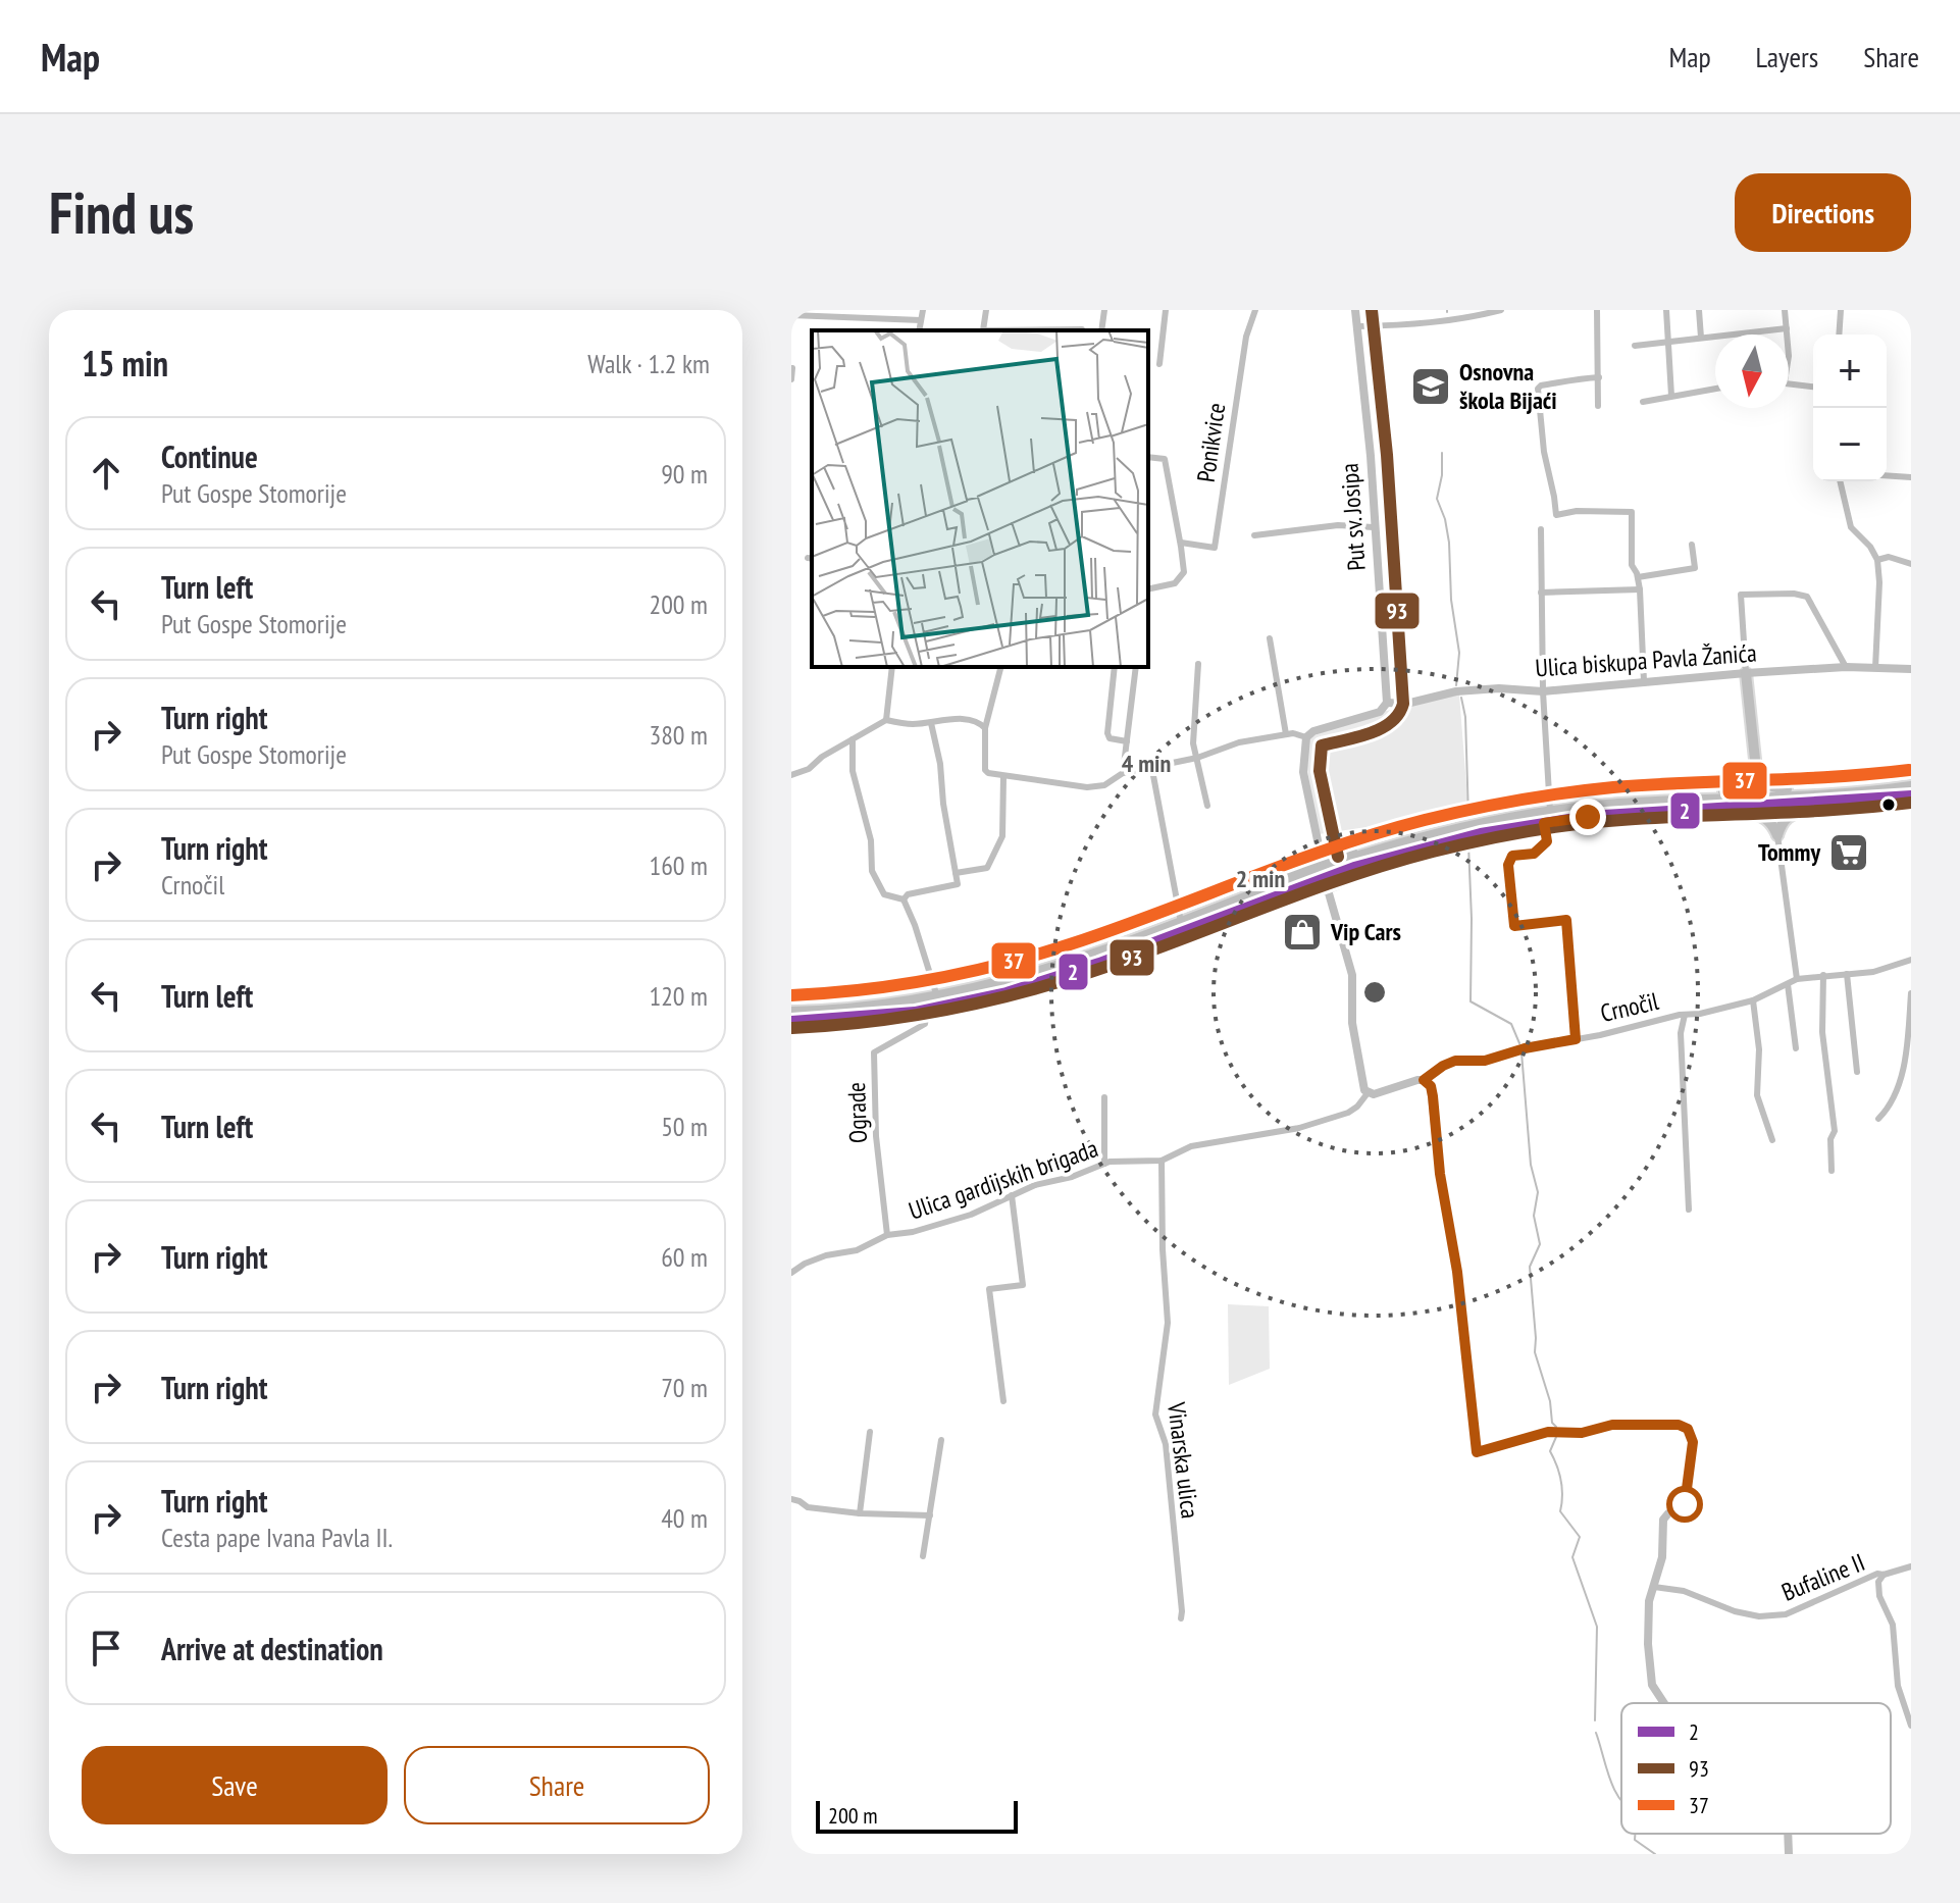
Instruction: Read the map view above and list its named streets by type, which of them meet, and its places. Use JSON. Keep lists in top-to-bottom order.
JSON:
{
  "streets": {
    "street": [
      "Ponikvice",
      "Put sv. Josipa",
      "Ulica biskupa Pavla Žanića",
      "Crnočil",
      "Ograde",
      "Ulica gardijskih brigada",
      "Vinarska ulica",
      "Bufaline II"
    ]
  },
  "crossings": [
    ["Put sv. Josipa", "Ulica biskupa Pavla Žanića"],
    ["Ograde", "Ulica gardijskih brigada"],
    ["Ulica gardijskih brigada", "Vinarska ulica"]
  ],
  "places": {
    "school or university": ["Osnovna škola Bijaći"],
    "supermarket": ["Tommy"],
    "shop": ["Vip Cars"]
  },
  "lines": ["transit line 93", "transit line 37", "transit line 2"],
  "legend": ["2", "93", "37"],
  "scale_bar": "200 m",
  "north": "bottom",
  "page": {
    "header": "Map",
    "nav": ["Map", "Layers", "Share"],
    "buttons": [
      "Directions",
      ["Save", "Share"]
    ],
    "title": "Find us",
    "heading": ["15 min", "Walk · 1.2 km"],
    "map_buttons": ["+", "−"],
    "list": [
      ["Continue", "Put Gospe Stomorije", "90 m"],
      ["Turn left", "Put Gospe Stomorije", "200 m"],
      ["Turn right", "Put Gospe Stomorije", "380 m"],
      ["Turn right", "Crnočil", "160 m"],
      ["Turn left", "120 m"],
      ["Turn left", "50 m"],
      ["Turn right", "60 m"],
      ["Turn right", "70 m"],
      ["Turn right", "Cesta pape Ivana Pavla II.", "40 m"],
      "Arrive at destination"
    ],
    "scale": "200 m"
  },
  "rings": ["4 min", "2 min"]
}
